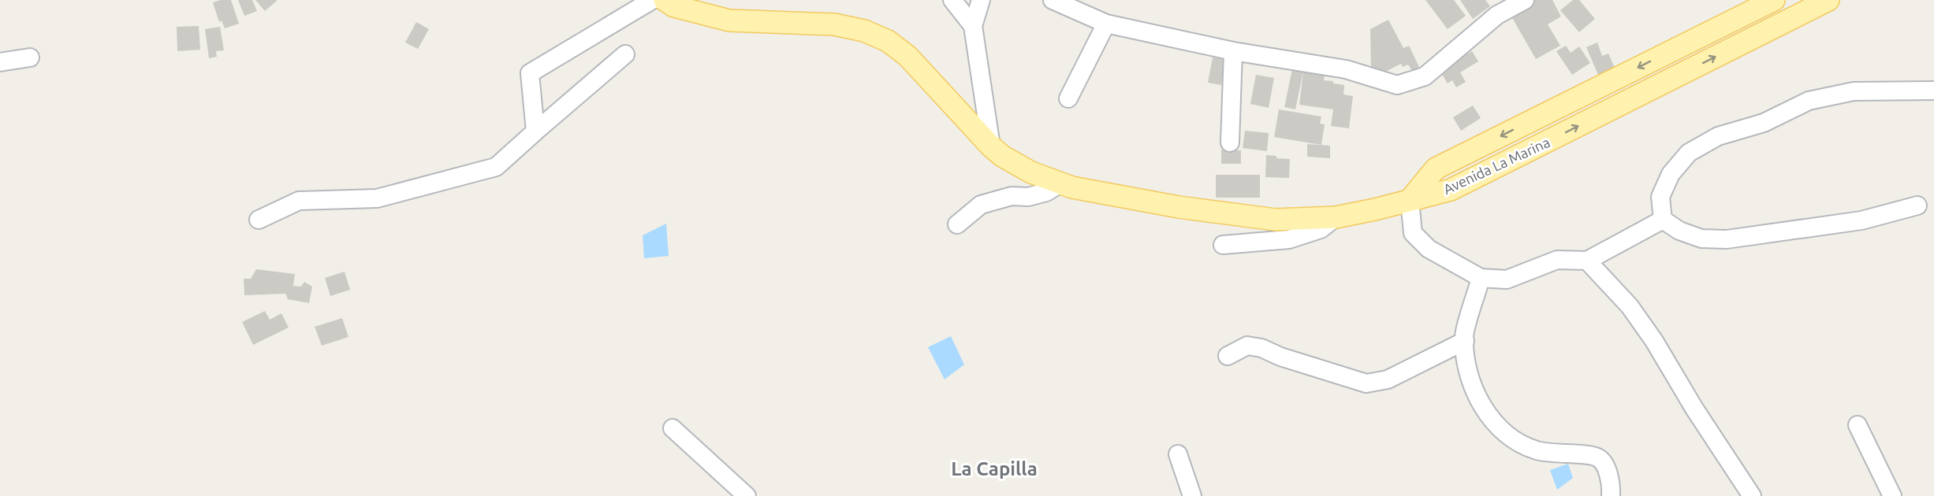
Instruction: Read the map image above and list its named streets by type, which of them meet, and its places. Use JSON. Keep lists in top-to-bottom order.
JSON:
{
  "streets": {
    "main road": ["Avenida La Marina"]
  },
  "districts": ["La Capilla"]
}
